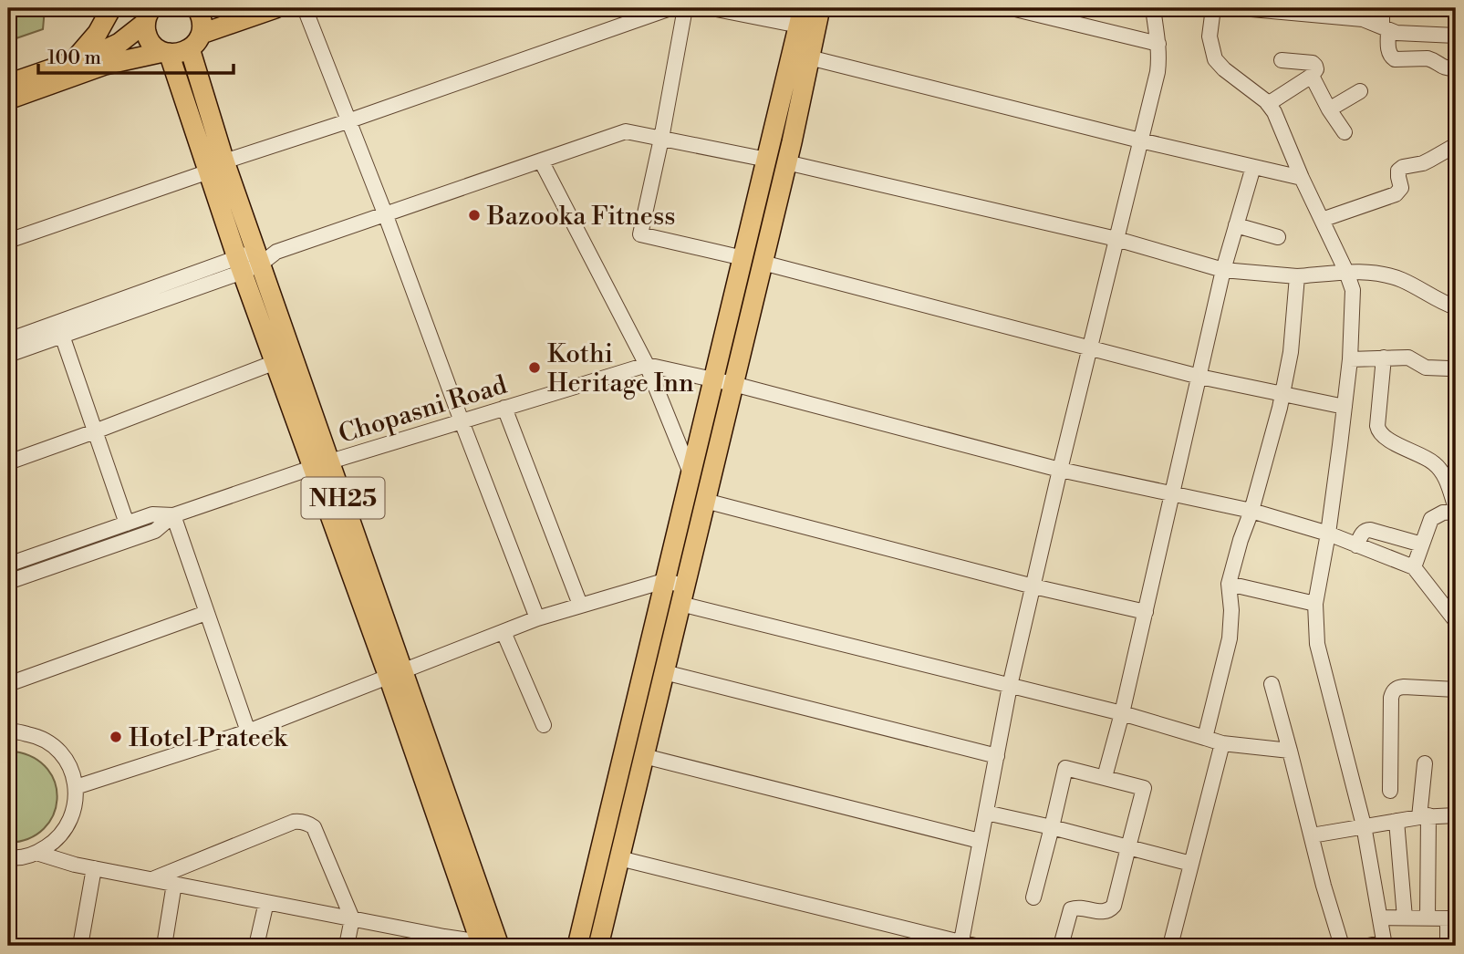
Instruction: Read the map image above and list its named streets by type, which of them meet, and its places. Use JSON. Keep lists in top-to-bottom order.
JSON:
{
  "streets": {
    "main road": ["NH25"],
    "street": ["Chopasni Road"]
  },
  "crossings": [
    ["Chopasni Road", "NH25"]
  ],
  "places": ["Bazooka Fitness", "Kothi Heritage Inn", "Hotel Prateek"],
  "scale_bar": "100 m"
}
